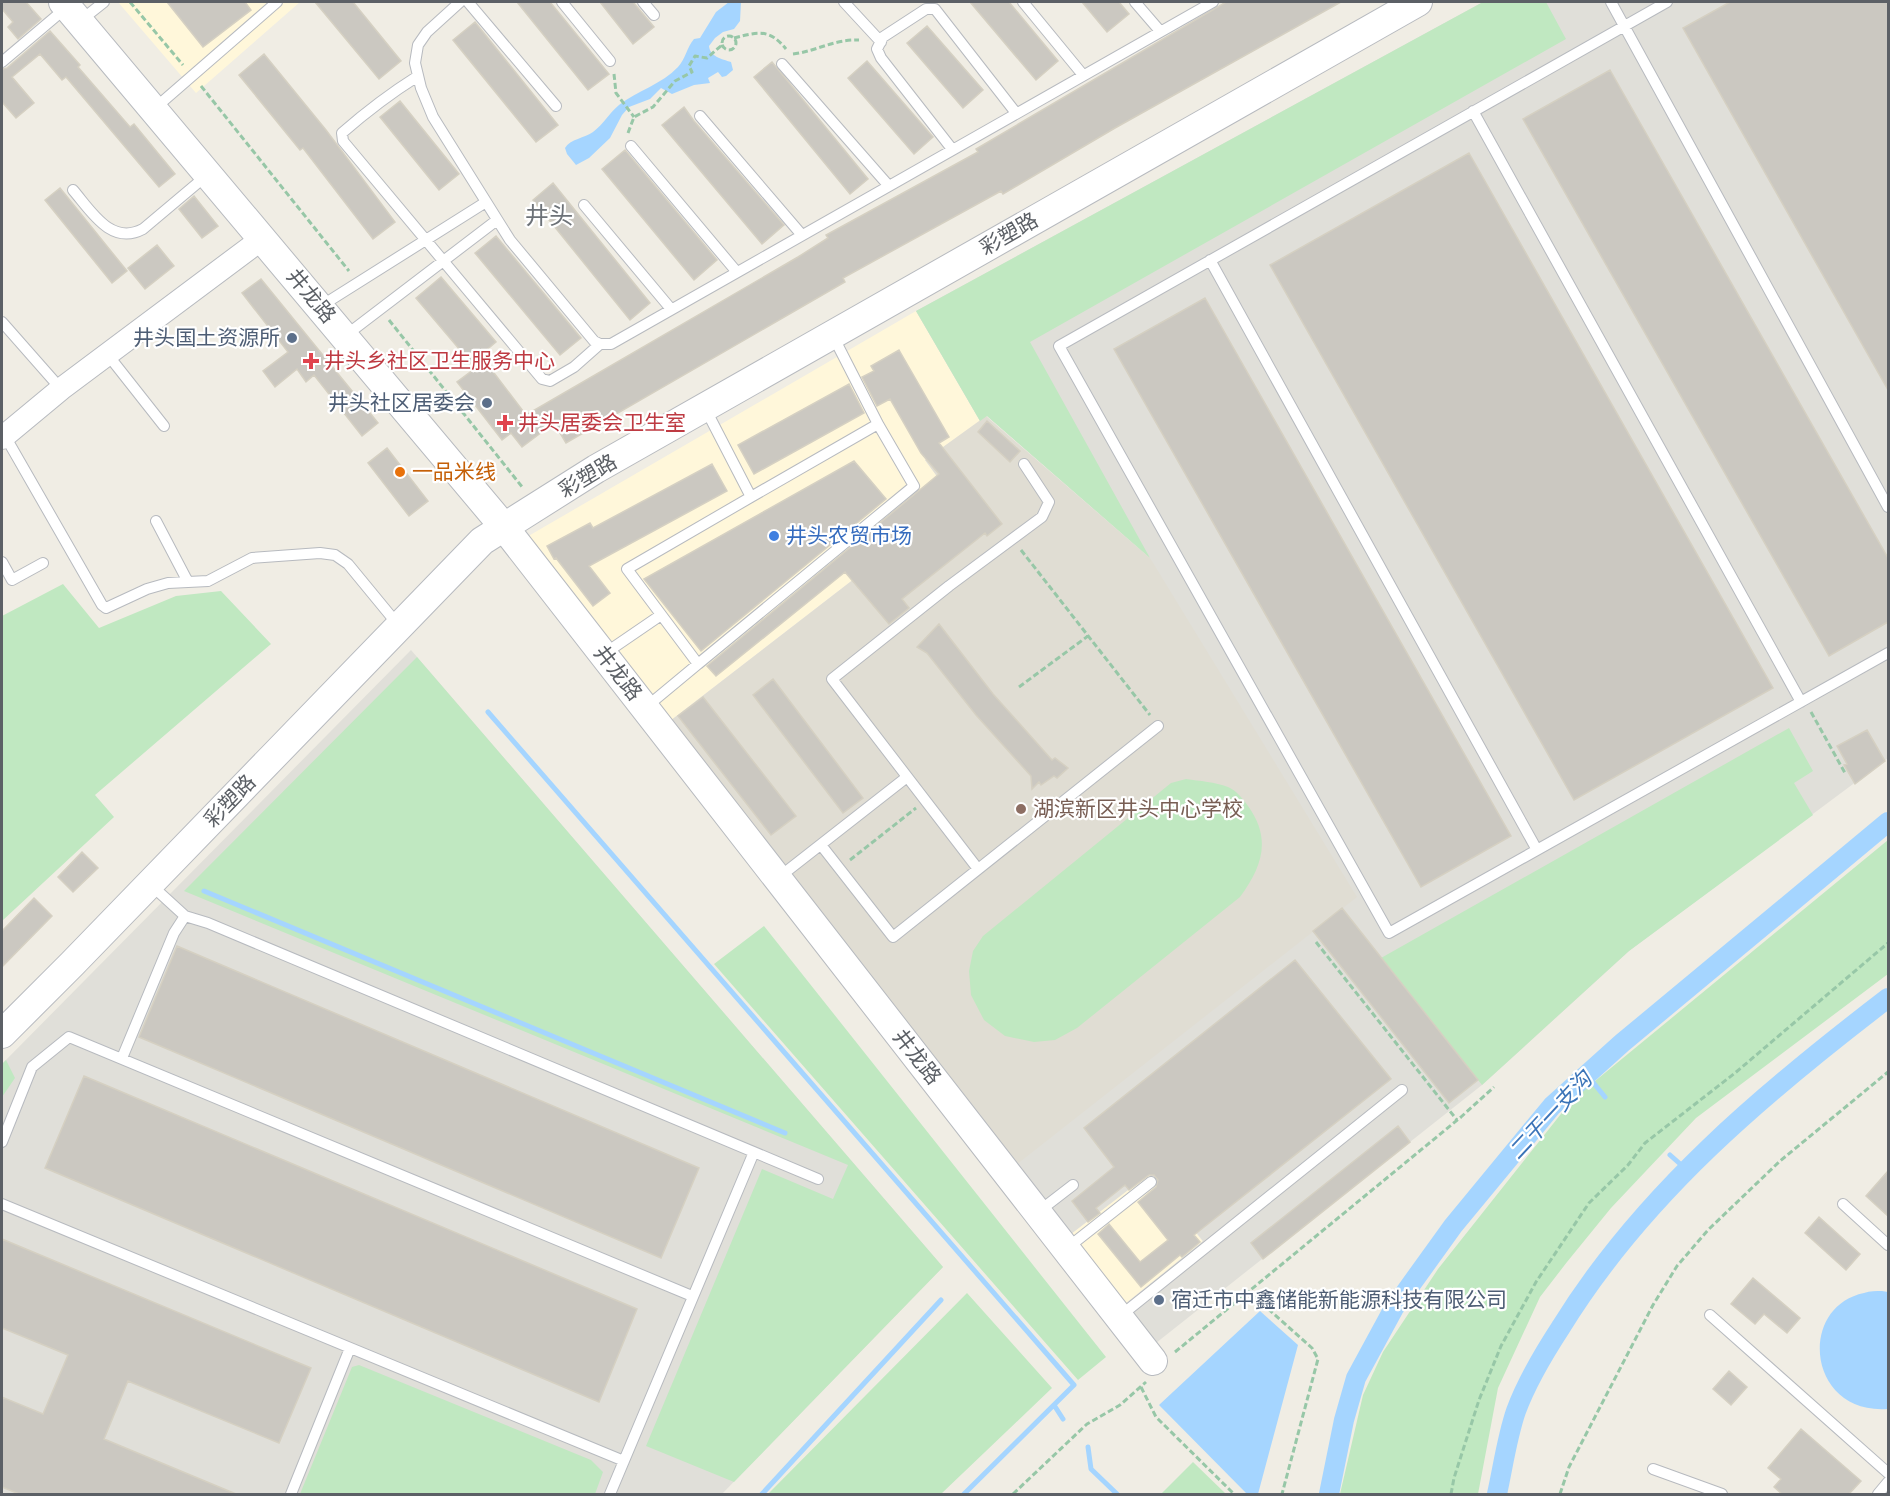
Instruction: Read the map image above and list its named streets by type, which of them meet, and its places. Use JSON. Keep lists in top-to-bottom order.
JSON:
{
  "streets": {
    "street": ["彩塑路", "井龙路"]
  },
  "crossings": [
    ["彩塑路", "井龙路"]
  ],
  "districts": ["井头"],
  "water": ["二干一支沟"],
  "places": {
    "other": [
      "井头国土资源所",
      "井头社区居委会",
      "一品米线",
      "井头农贸市场",
      "湖滨新区井头中心学校",
      "宿迁市中鑫储能新能源科技有限公司"
    ],
    "health": ["井头乡社区卫生服务中心", "井头居委会卫生室"]
  }
}
